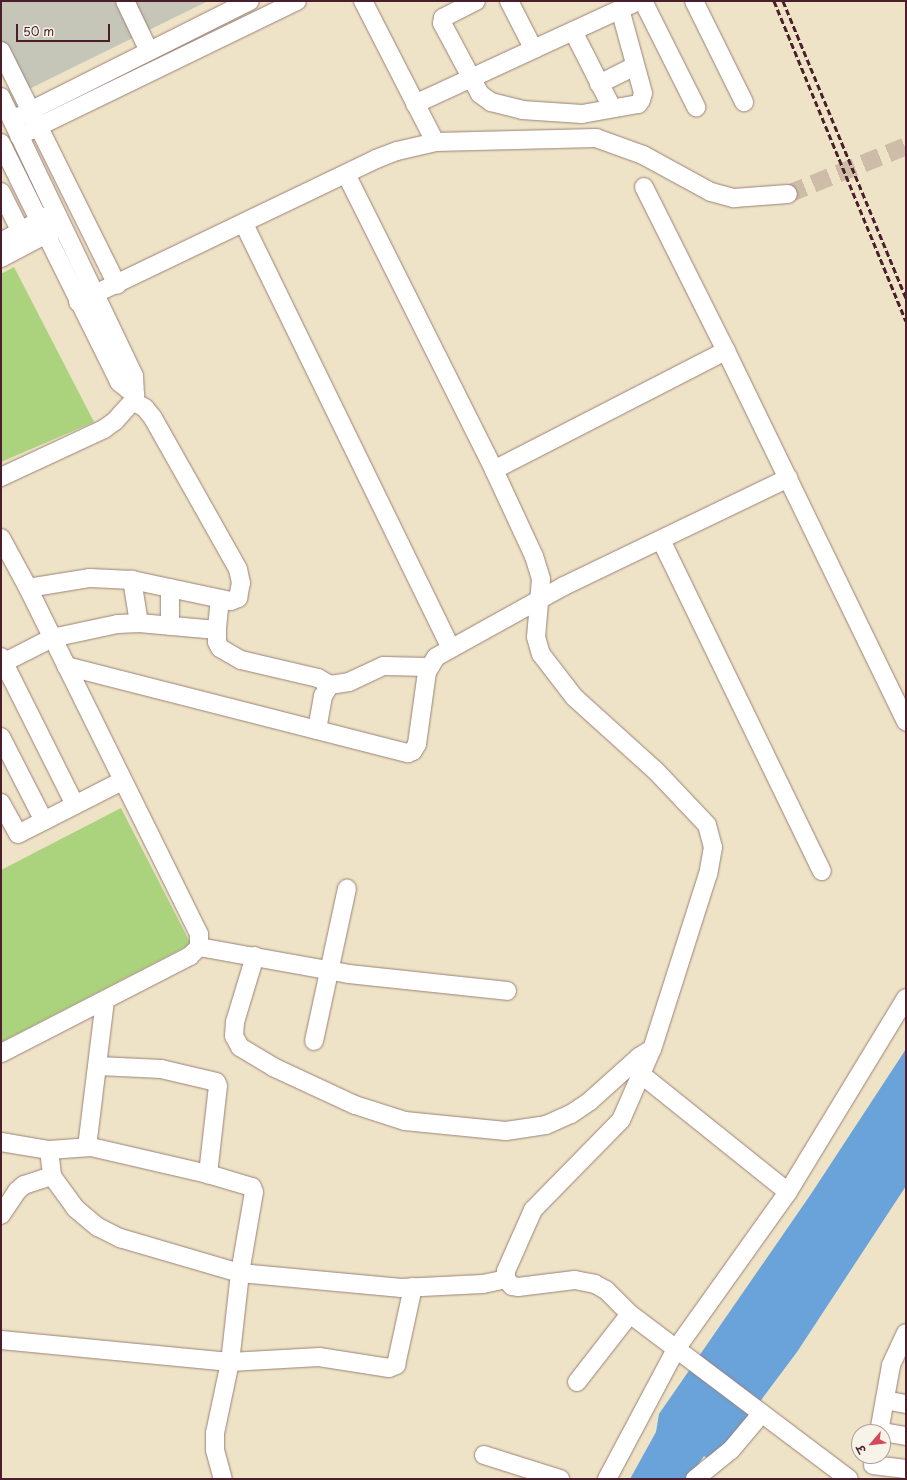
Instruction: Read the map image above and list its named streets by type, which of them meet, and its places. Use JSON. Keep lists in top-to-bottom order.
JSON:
{
  "scale_bar": "50 m",
  "north": "bottom left"
}
